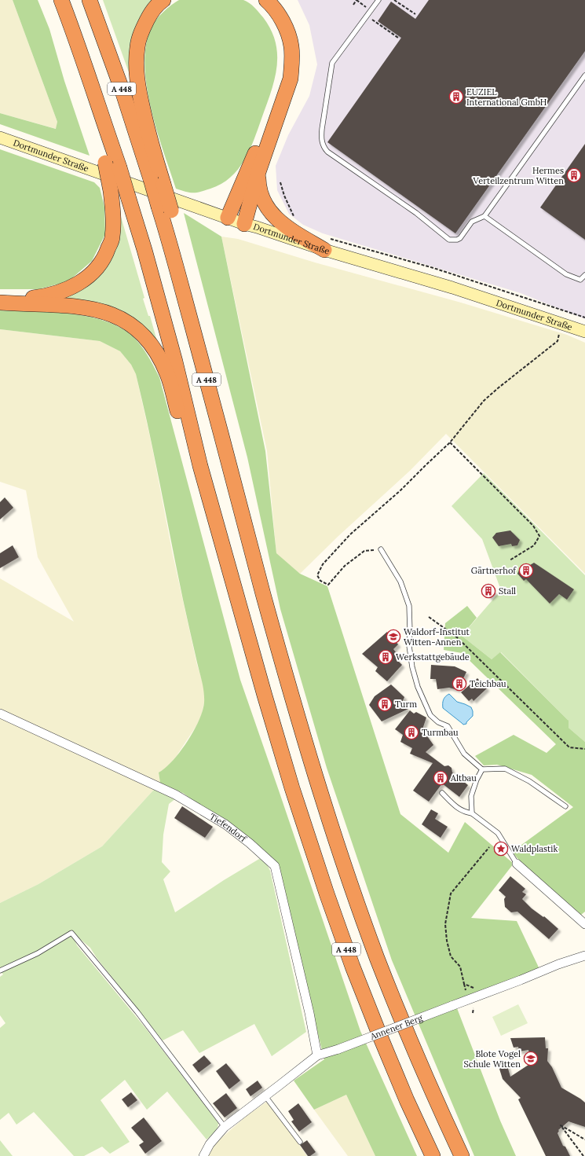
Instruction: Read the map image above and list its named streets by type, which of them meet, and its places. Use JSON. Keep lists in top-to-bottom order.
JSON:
{
  "streets": {
    "highway": ["A 448"],
    "main road": ["Dortmunder Straße"],
    "street": ["Tiefendorf", "Annener Berg"]
  },
  "crossings": [
    ["Tiefendorf", "Annener Berg"]
  ],
  "places": {
    "building": [
      "EUZIEL International GmbH",
      "Hermes Verteilzentrum Witten",
      "Gärtnerhof",
      "Stall",
      "Werkstattgebäude",
      "Teichbau",
      "Turm",
      "Turmbau",
      "Altbau"
    ],
    "school or university": ["Waldorf-Institut Witten-Annen", "Blote Vogel Schule Witten"],
    "place": ["Waldplastik"]
  }
}
